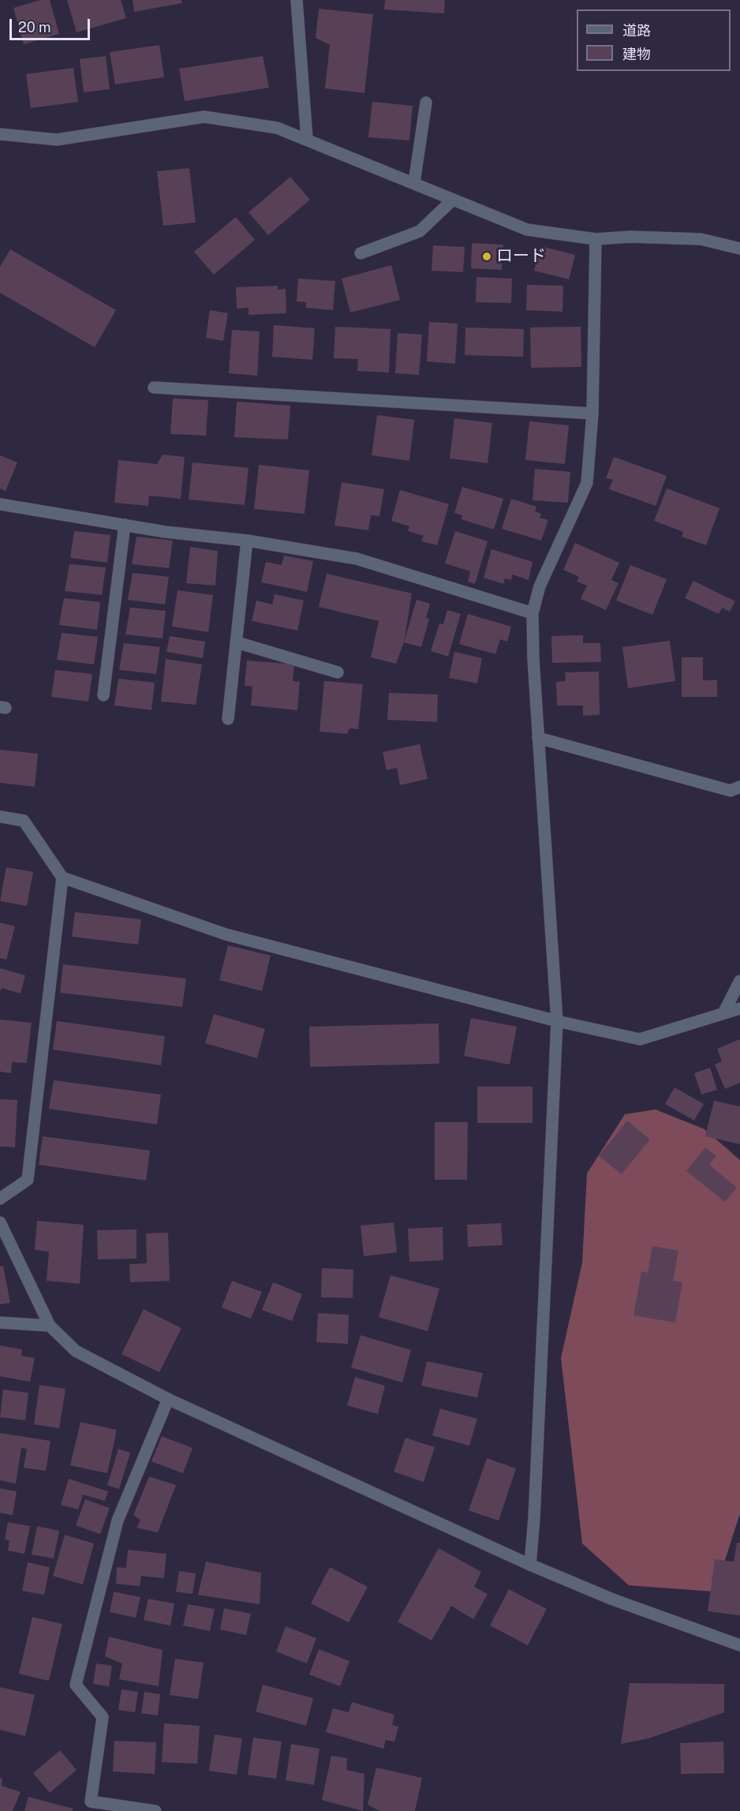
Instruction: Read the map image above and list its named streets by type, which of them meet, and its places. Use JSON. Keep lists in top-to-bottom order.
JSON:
{
  "places": ["ロード"],
  "legend": ["道路", "建物"],
  "scale_bar": "20 m"
}
